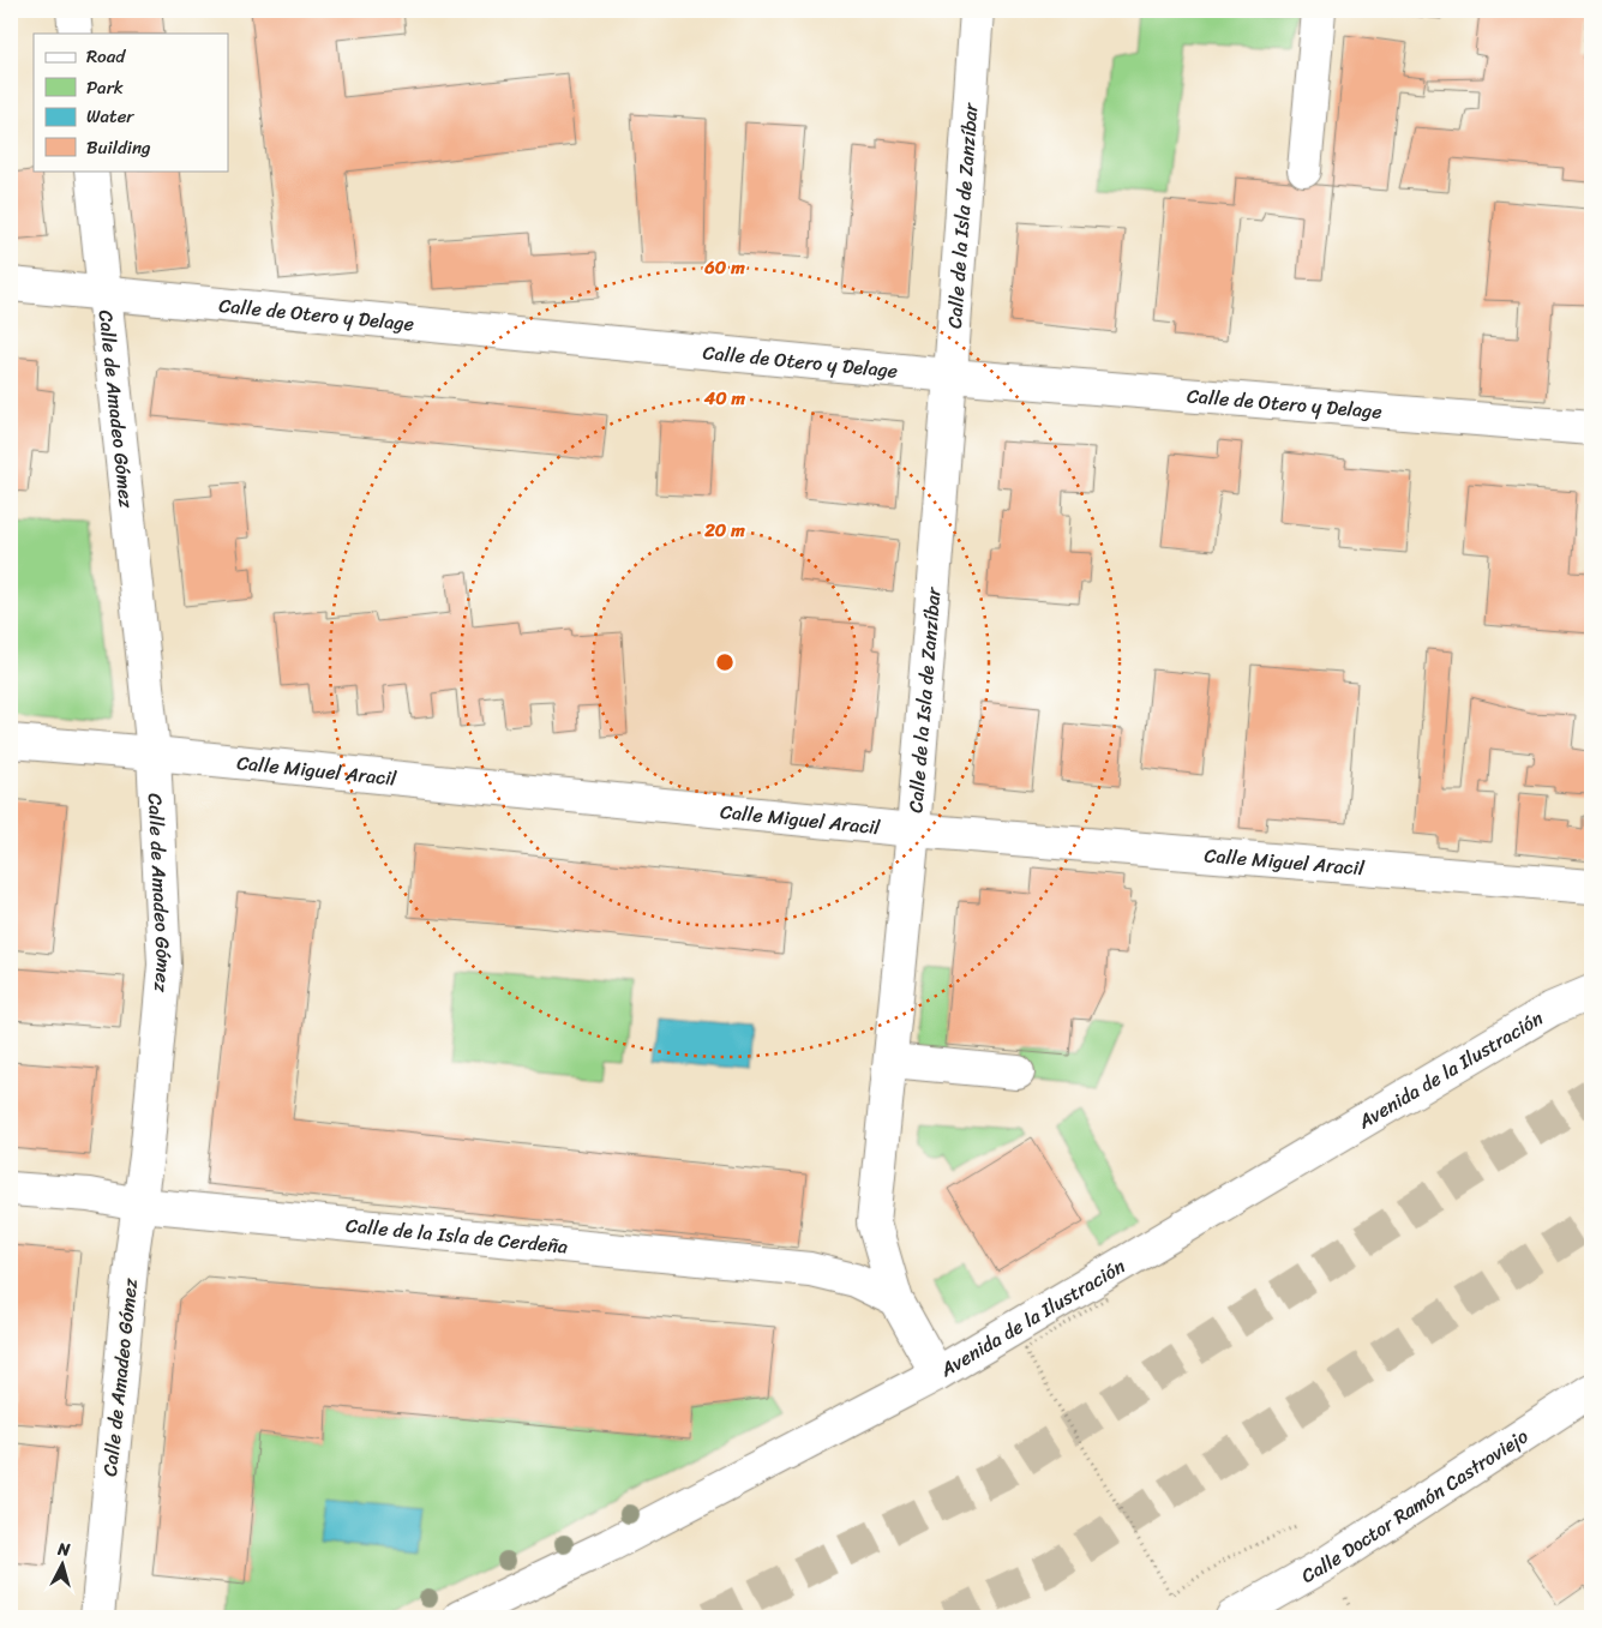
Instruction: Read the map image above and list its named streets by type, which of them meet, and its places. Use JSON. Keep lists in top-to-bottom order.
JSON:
{
  "streets": {
    "street": [
      "Calle de la Isla de Zanzíbar",
      "Calle de Otero y Delage",
      "Calle de Amadeo Gómez",
      "Calle Miguel Aracil",
      "Avenida de la Ilustración",
      "Calle de la Isla de Cerdeña",
      "Calle Doctor Ramón Castroviejo"
    ]
  },
  "crossings": [
    ["Calle de la Isla de Zanzíbar", "Calle de Otero y Delage"],
    ["Calle de la Isla de Zanzíbar", "Calle Miguel Aracil"],
    ["Calle de la Isla de Zanzíbar", "Avenida de la Ilustración"],
    ["Calle de la Isla de Zanzíbar", "Calle de la Isla de Cerdeña"],
    ["Calle de Otero y Delage", "Calle de Amadeo Gómez"],
    ["Calle de Amadeo Gómez", "Calle Miguel Aracil"],
    ["Calle de Amadeo Gómez", "Calle de la Isla de Cerdeña"]
  ],
  "legend": [
    "Road",
    "Park",
    "Water",
    "Building"
  ],
  "north": "top",
  "rings": ["60 m", "40 m", "20 m"]
}
